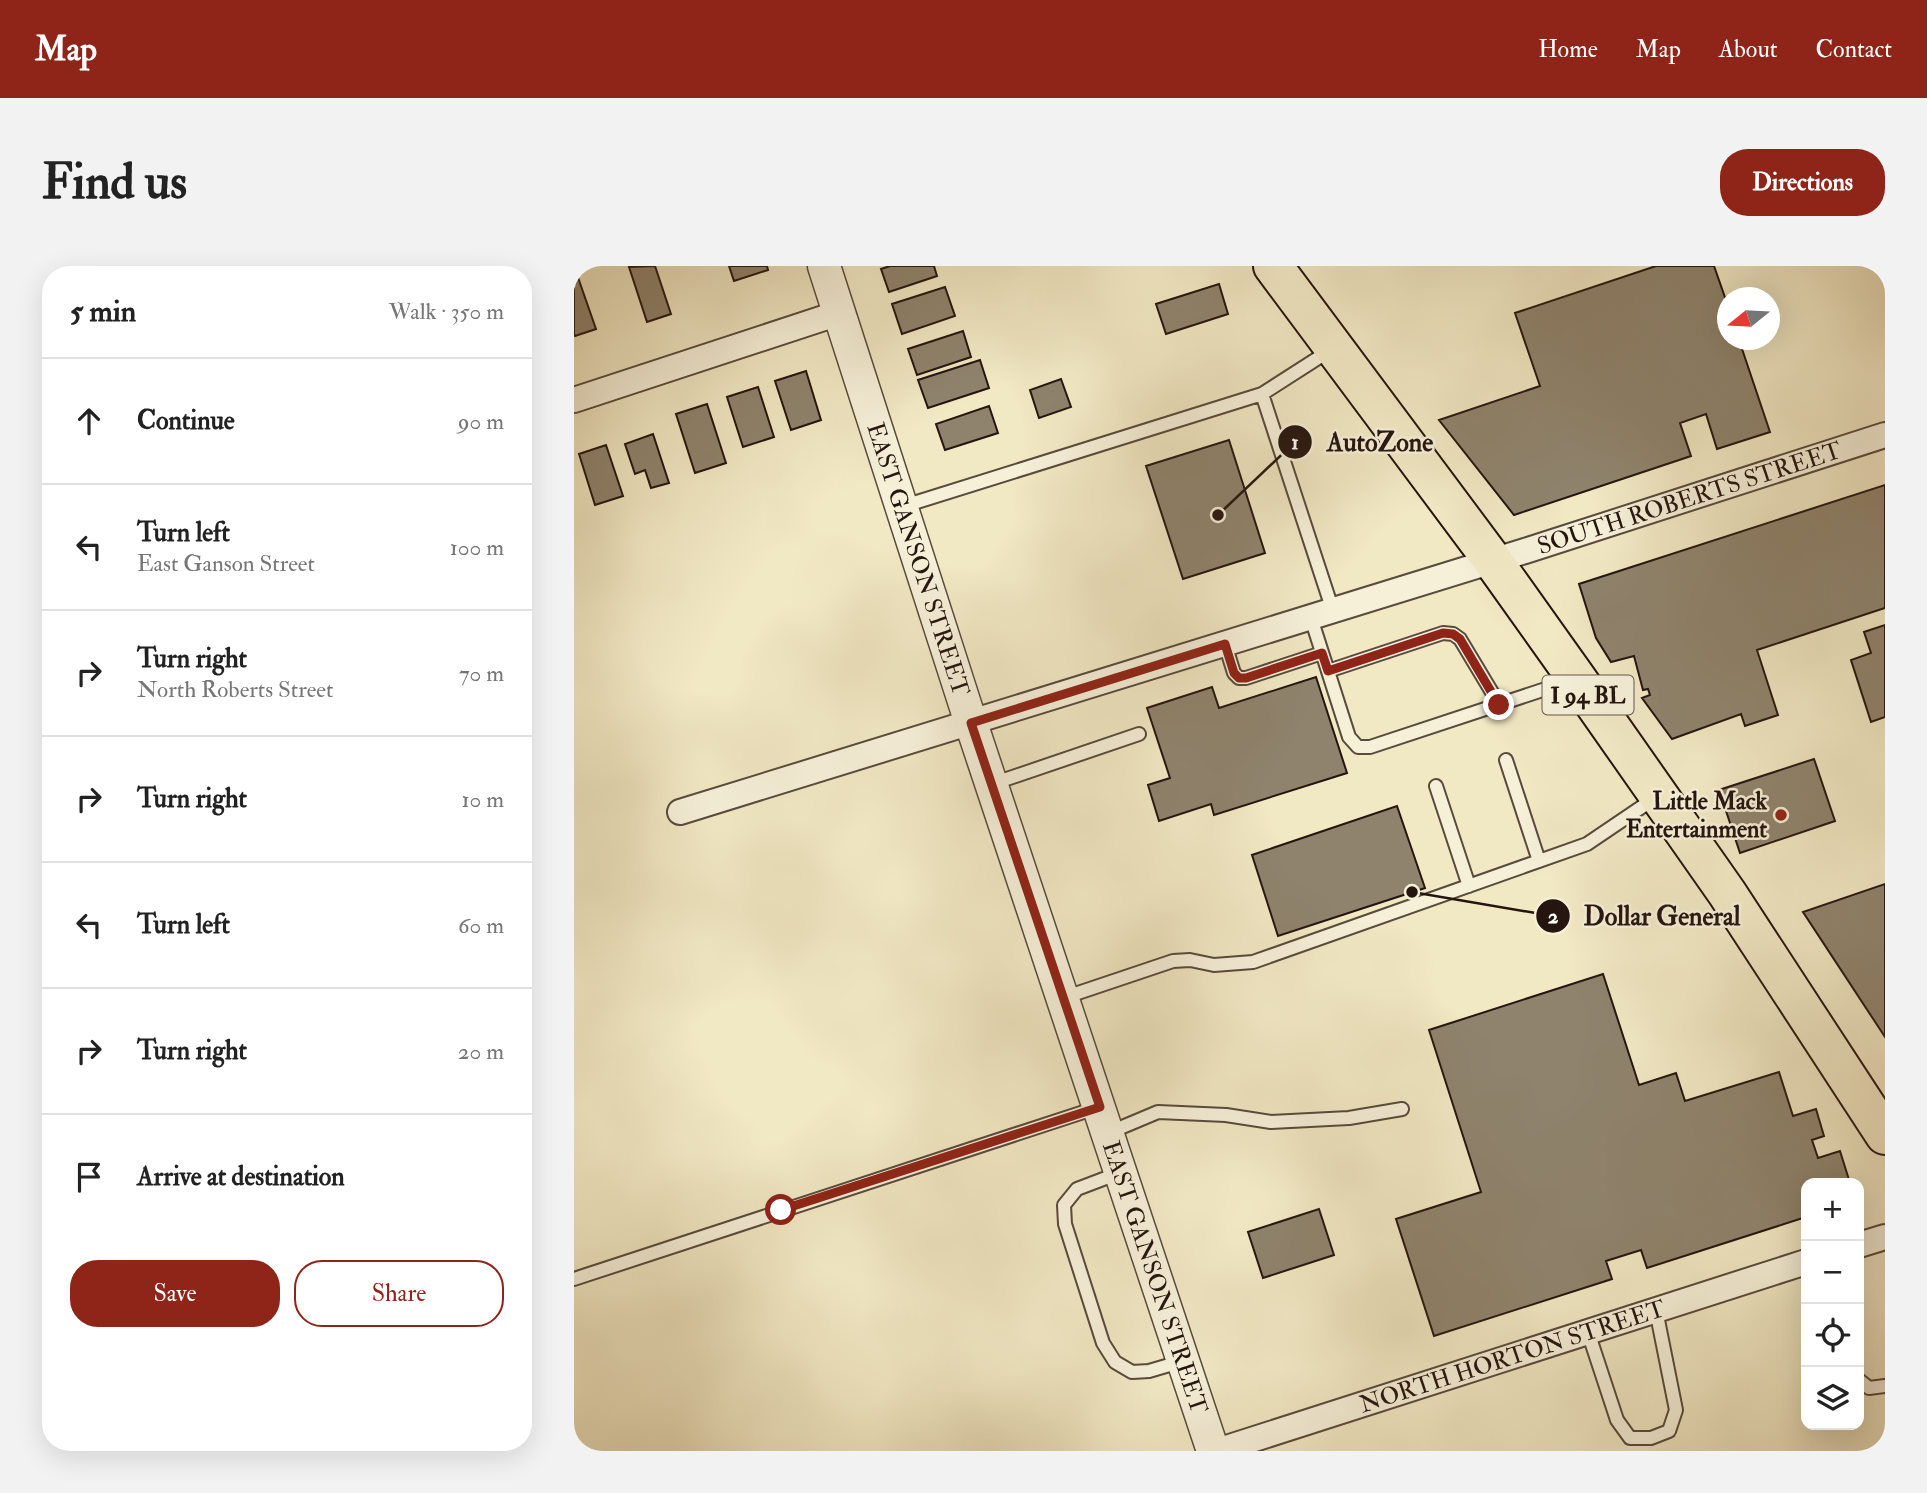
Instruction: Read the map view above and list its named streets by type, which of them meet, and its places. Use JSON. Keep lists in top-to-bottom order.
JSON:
{
  "streets": {
    "main road": ["I 94 BL"],
    "street": ["SOUTH ROBERTS STREET", "EAST GANSON STREET", "NORTH HORTON STREET"]
  },
  "crossings": [
    ["SOUTH ROBERTS STREET", "EAST GANSON STREET"],
    ["SOUTH ROBERTS STREET", "I 94 BL"],
    ["EAST GANSON STREET", "NORTH HORTON STREET"]
  ],
  "places": ["AutoZone", "Little Mack Entertainment", "Dollar General"],
  "north": "left",
  "page": {
    "header": "Map",
    "nav": [
      "Home",
      "Map",
      "About",
      "Contact"
    ],
    "buttons": [
      "Directions",
      ["Save", "Share"]
    ],
    "title": "Find us",
    "heading": ["5 min", "Walk · 350 m"],
    "list": [
      ["Continue", "90 m"],
      ["Turn left", "East Ganson Street", "100 m"],
      ["Turn right", "North Roberts Street", "70 m"],
      ["Turn right", "10 m"],
      ["Turn left", "60 m"],
      ["Turn right", "20 m"],
      "Arrive at destination"
    ],
    "map_buttons": ["+", "−"]
  }
}
